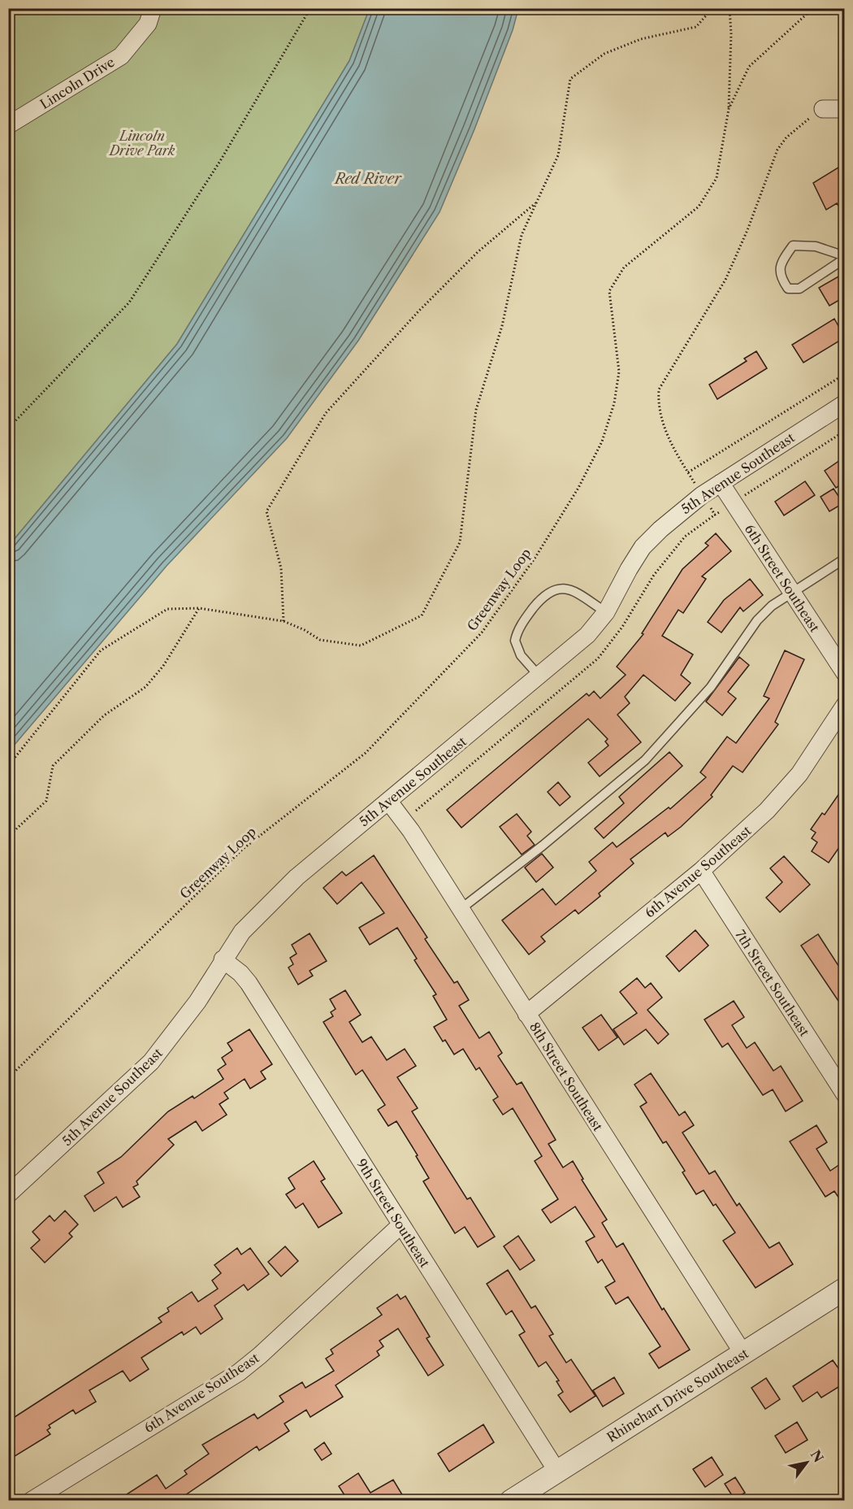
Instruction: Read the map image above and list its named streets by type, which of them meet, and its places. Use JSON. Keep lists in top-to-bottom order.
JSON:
{
  "streets": {
    "street": [
      "Lincoln Drive",
      "5th Avenue Southeast",
      "6th Street Southeast",
      "6th Avenue Southeast",
      "7th Street Southeast",
      "8th Street Southeast",
      "9th Street Southeast",
      "Rhinehart Drive Southeast"
    ],
    "path": ["Greenway Loop"]
  },
  "crossings": [
    ["5th Avenue Southeast", "6th Street Southeast"],
    ["5th Avenue Southeast", "8th Street Southeast"],
    ["5th Avenue Southeast", "9th Street Southeast"],
    ["6th Avenue Southeast", "7th Street Southeast"],
    ["6th Avenue Southeast", "8th Street Southeast"],
    ["6th Avenue Southeast", "9th Street Southeast"],
    ["8th Street Southeast", "Rhinehart Drive Southeast"],
    ["9th Street Southeast", "Rhinehart Drive Southeast"]
  ],
  "water": ["Red River"],
  "parks": ["Lincoln Drive Park"],
  "north": "top right"
}
